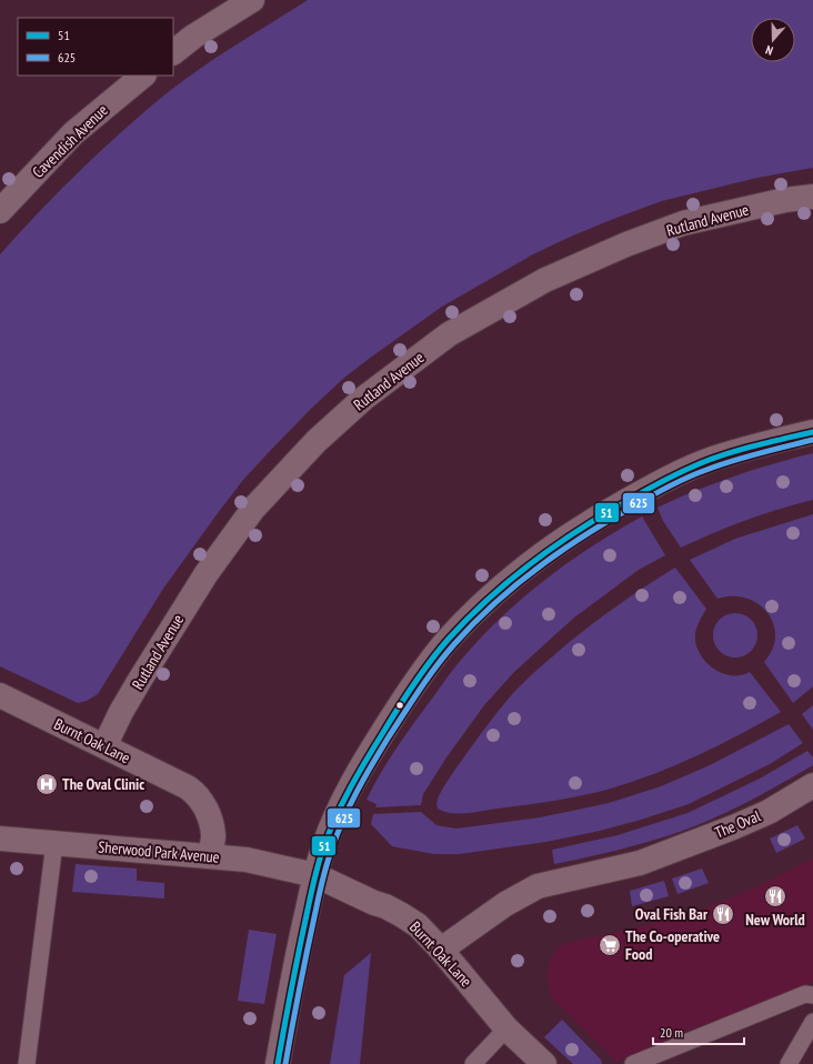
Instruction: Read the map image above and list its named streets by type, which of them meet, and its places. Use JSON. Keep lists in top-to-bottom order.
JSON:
{
  "streets": {
    "street": [
      "Cavendish Avenue",
      "Rutland Avenue",
      "Burnt Oak Lane",
      "The Oval",
      "Sherwood Park Avenue"
    ]
  },
  "crossings": [
    ["Rutland Avenue", "Burnt Oak Lane"],
    ["Burnt Oak Lane", "The Oval"],
    ["Burnt Oak Lane", "Sherwood Park Avenue"]
  ],
  "places": {
    "hospital": ["The Oval Clinic"],
    "restaurant": ["New World", "Oval Fish Bar"],
    "supermarket": ["The Co-operative Food"]
  },
  "lines": ["transit line 51", "transit line 625"],
  "legend": ["51", "625"],
  "scale_bar": "20 m",
  "north": "bottom"
}
